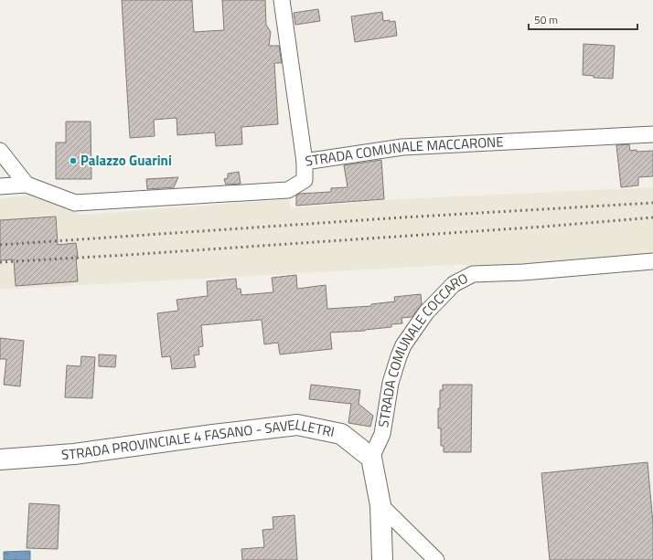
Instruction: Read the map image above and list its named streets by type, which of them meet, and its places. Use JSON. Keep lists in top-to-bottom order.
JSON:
{
  "streets": {
    "street": ["STRADA COMUNALE MACCARONE", "STRADA COMUNALE COCCARO", "STRADA PROVINCIALE 4 FASANO - SAVELLETRI"]
  },
  "crossings": [
    ["STRADA COMUNALE COCCARO", "STRADA PROVINCIALE 4 FASANO - SAVELLETRI"]
  ],
  "places": ["Palazzo Guarini"],
  "scale_bar": "50 m"
}
